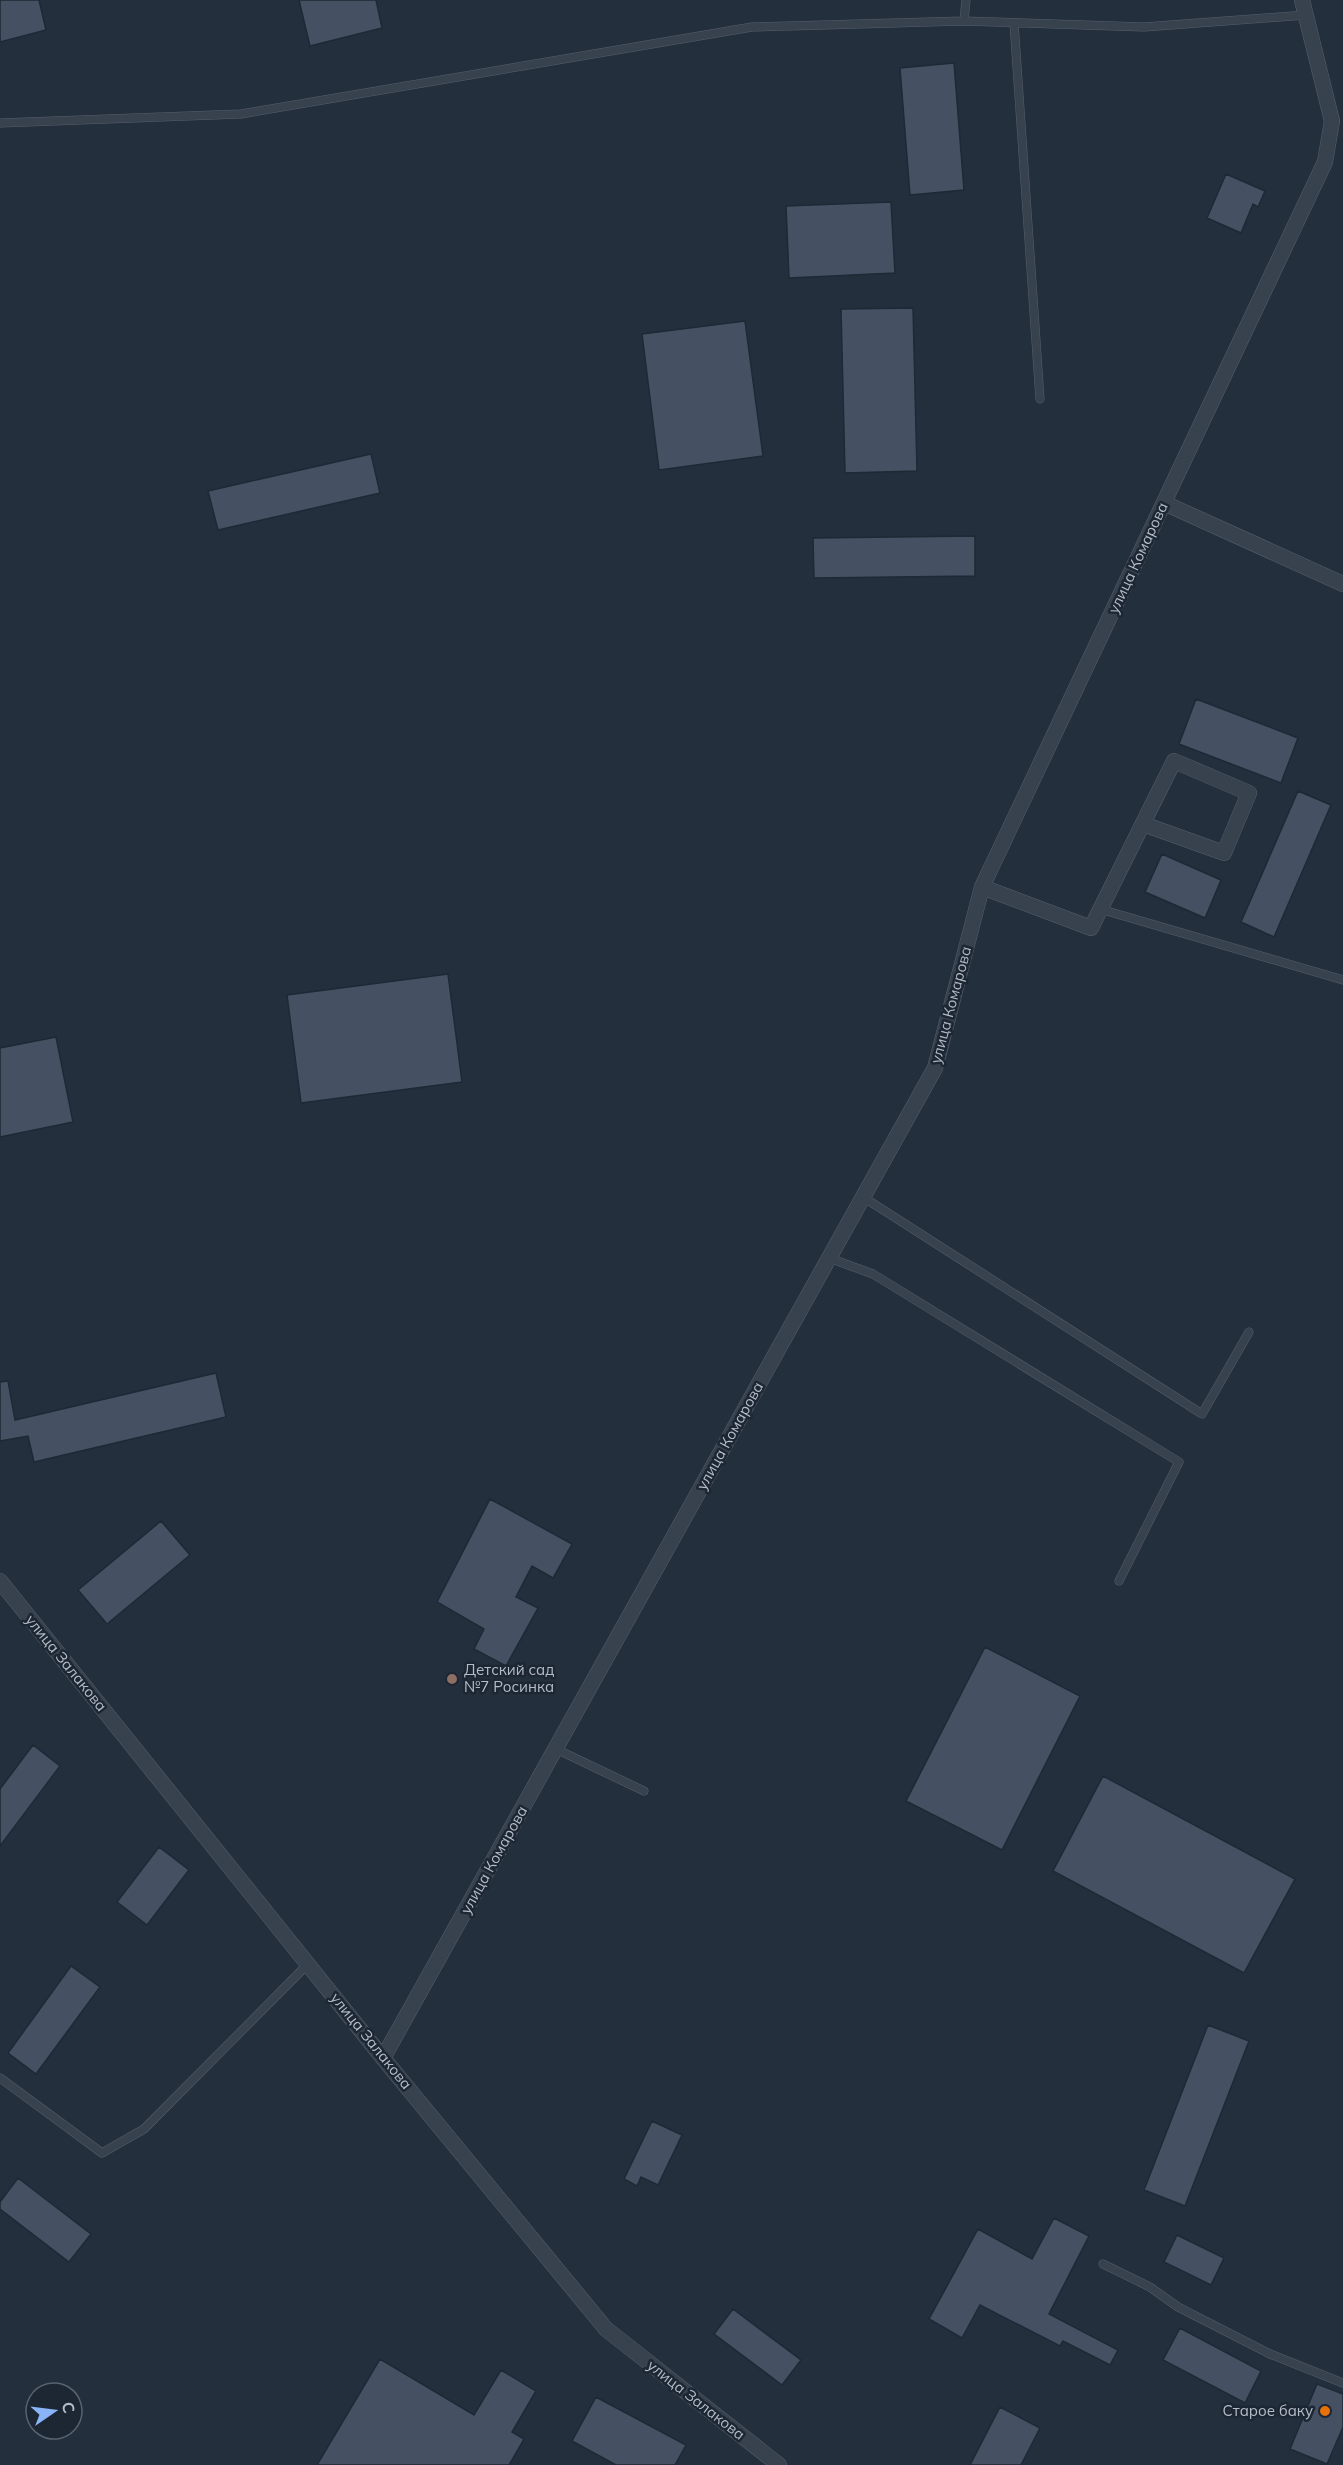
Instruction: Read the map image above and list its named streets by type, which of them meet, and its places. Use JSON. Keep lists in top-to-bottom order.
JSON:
{
  "streets": {
    "street": ["улица Комарова", "улица Залакова"]
  },
  "crossings": [
    ["улица Комарова", "улица Залакова"]
  ],
  "places": ["Детский сад №7 Росинка", "Старое баку"],
  "north": "right"
}
